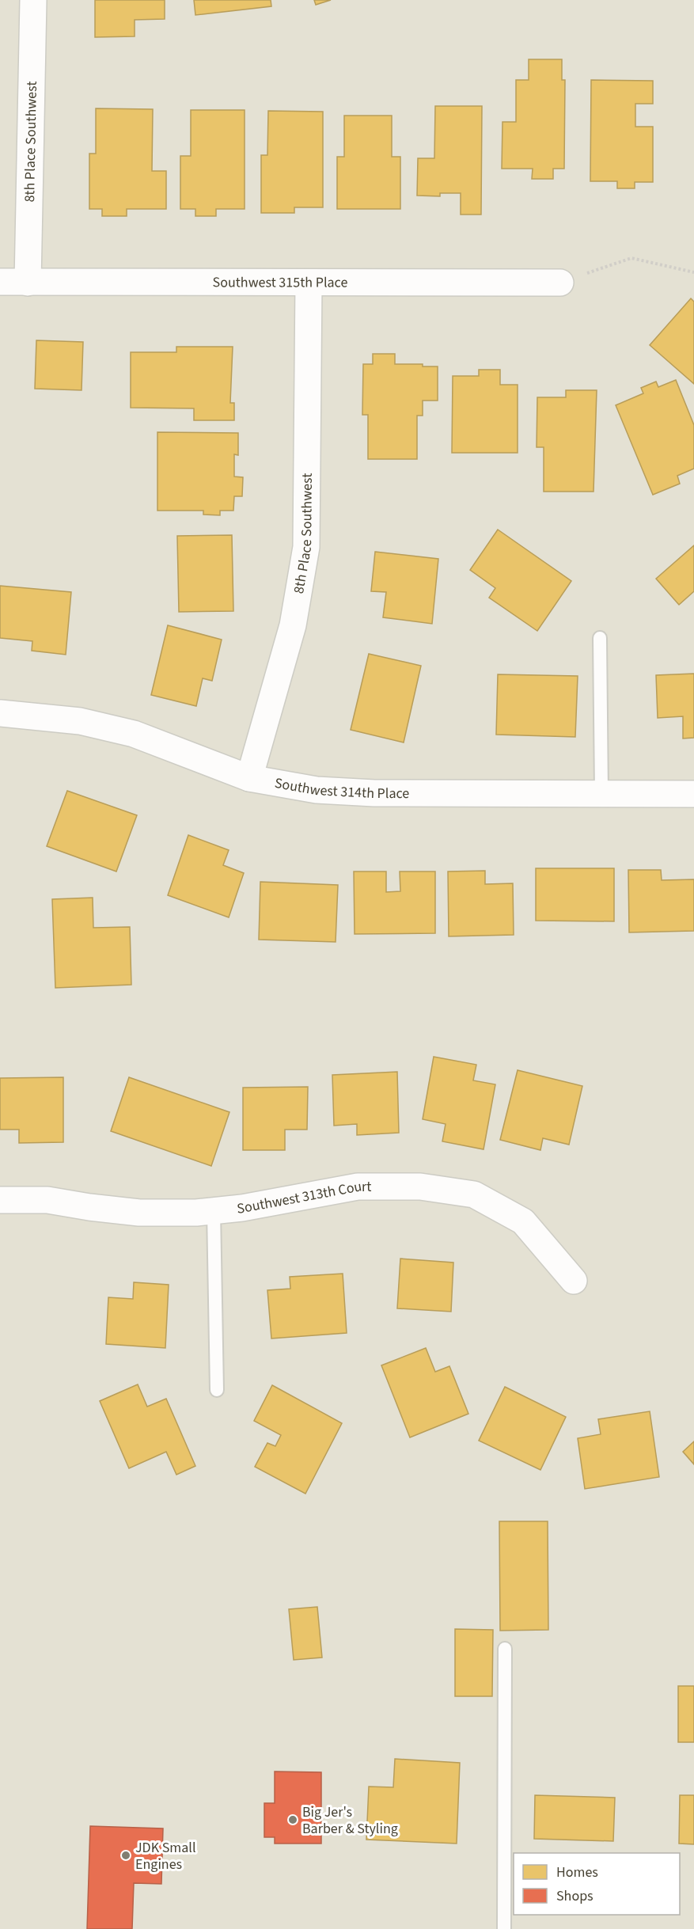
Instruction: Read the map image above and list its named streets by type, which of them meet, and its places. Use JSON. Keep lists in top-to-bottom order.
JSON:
{
  "streets": {
    "street": [
      "8th Place Southwest",
      "Southwest 315th Place",
      "Southwest 314th Place",
      "Southwest 313th Court"
    ]
  },
  "crossings": [
    ["8th Place Southwest", "Southwest 315th Place"],
    ["8th Place Southwest", "Southwest 314th Place"]
  ],
  "places": ["Big Jer's Barber & Styling", "JDK Small Engines"],
  "legend": ["Homes", "Shops"]
}
